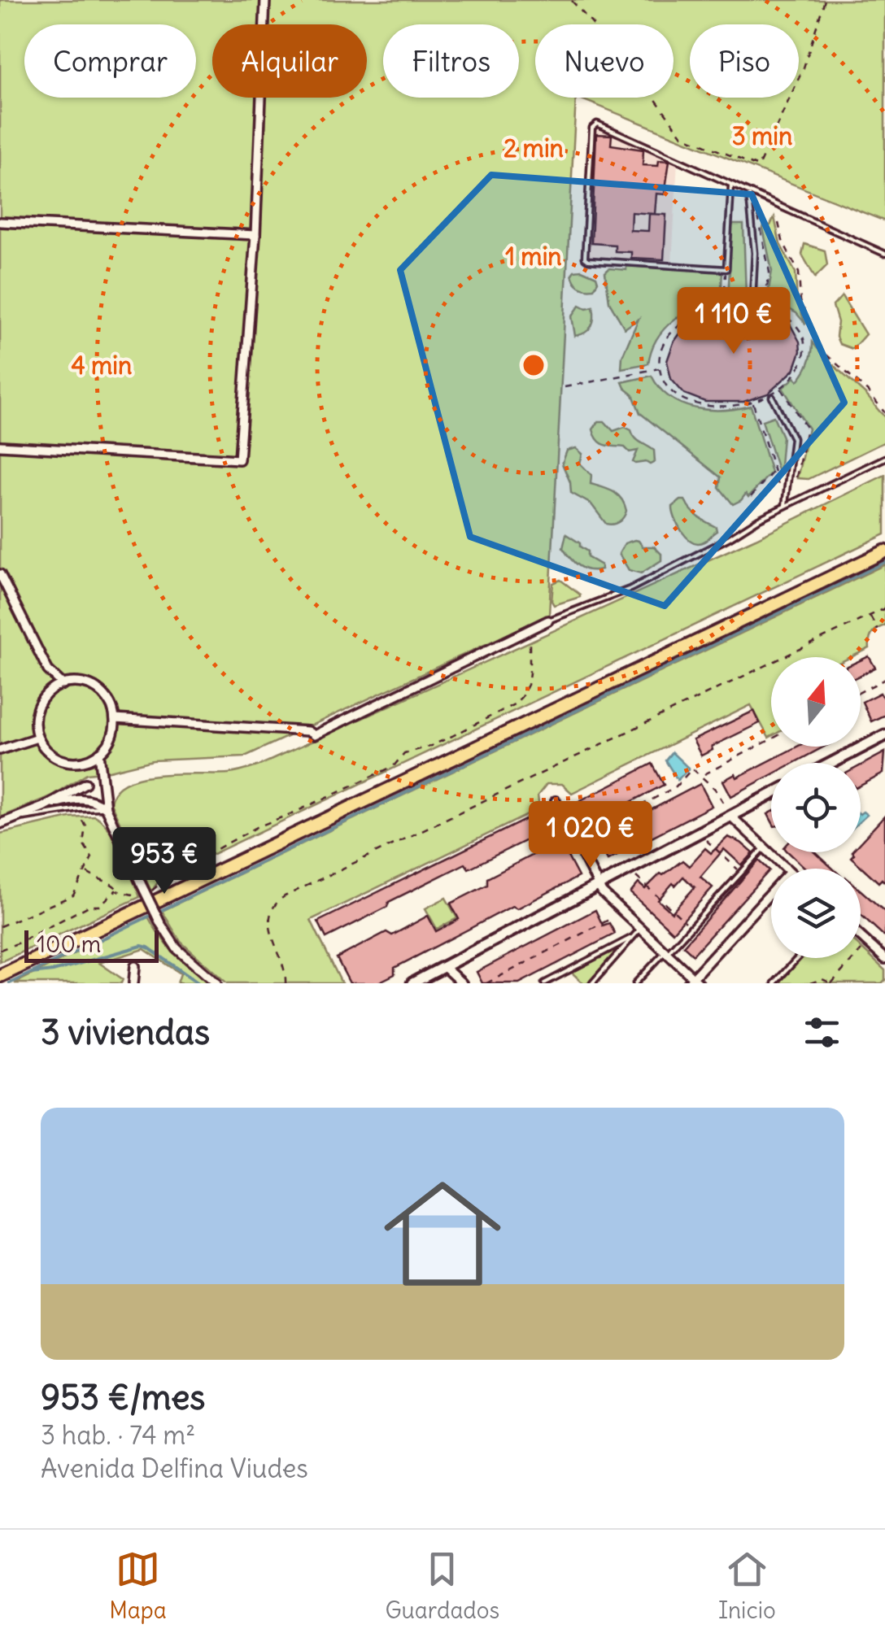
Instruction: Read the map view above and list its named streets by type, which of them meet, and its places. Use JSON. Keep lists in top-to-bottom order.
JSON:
{
  "scale_bar": "100 m",
  "north": "top",
  "page": {
    "chip": [
      "Comprar",
      "Alquilar",
      "Filtros",
      "Nuevo",
      "Piso"
    ],
    "price": ["1 110 €", "1 020 €", "953 €"],
    "scale": "100 m",
    "heading": "3 viviendas",
    "list": [
      {
        "name": "953 €/mes",
        "note": "3 hab. · 74 m² · Avenida Delfina Viudes"
      }
    ],
    "tabs": ["Mapa", "Guardados", "Inicio"]
  },
  "rings": [
    "3 min",
    "2 min",
    "1 min",
    "4 min"
  ]
}
